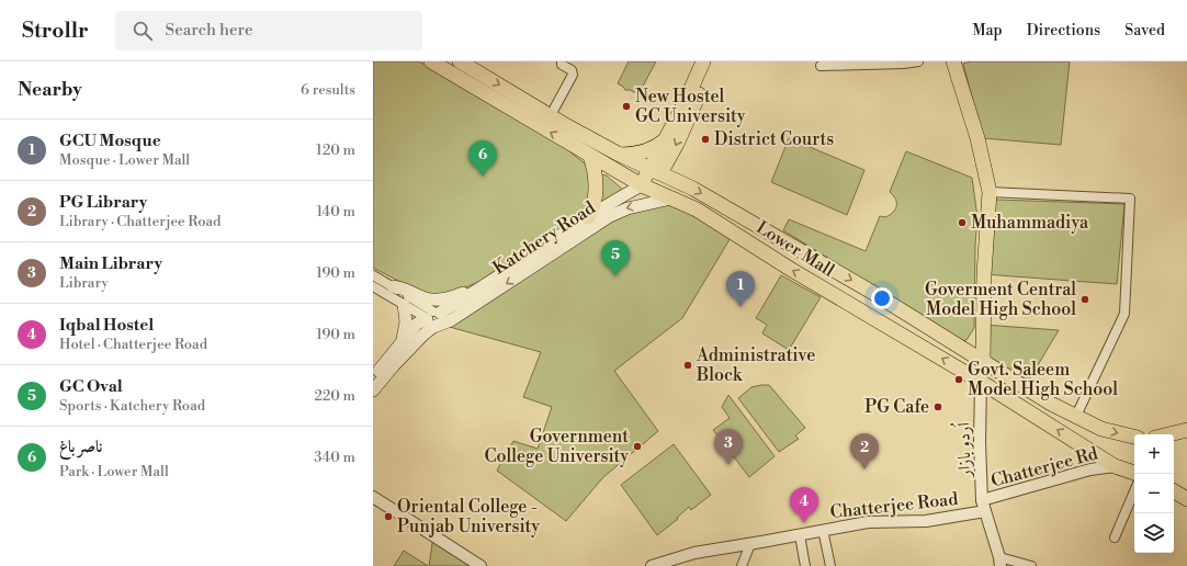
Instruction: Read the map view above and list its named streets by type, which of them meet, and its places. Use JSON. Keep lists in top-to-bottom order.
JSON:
{
  "streets": {
    "main road": ["Katchery Road", "Lower Mall"],
    "street": ["اُردو بازار", "Chatterjee Rd", "Chatterjee Road"]
  },
  "crossings": [
    ["Katchery Road", "Lower Mall"],
    ["Lower Mall", "اُردو بازار"],
    ["Lower Mall", "Chatterjee Rd"],
    ["اُردو بازار", "Chatterjee Rd"],
    ["اُردو بازار", "Chatterjee Road"],
    ["Chatterjee Rd", "Chatterjee Road"]
  ],
  "places": [
    "New Hostel GC University",
    "District Courts",
    "Muhammadiya",
    "Goverment Central Model High School",
    "Administrative Block",
    "Govt. Saleem Model High School",
    "PG Cafe",
    "Government College University",
    "Oriental College - Punjab University"
  ],
  "page": {
    "header": "Strollr",
    "search": "Search here",
    "nav": ["Map", "Directions", "Saved"],
    "heading": ["Nearby", "6 results"],
    "list": [
      {
        "mark": "1",
        "name": "GCU Mosque",
        "note": "Mosque · Lower Mall",
        "value": "120 m"
      },
      {
        "mark": "2",
        "name": "PG Library",
        "note": "Library · Chatterjee Road",
        "value": "140 m"
      },
      {
        "mark": "3",
        "name": "Main Library",
        "note": "Library",
        "value": "190 m"
      },
      {
        "mark": "4",
        "name": "Iqbal Hostel",
        "note": "Hotel · Chatterjee Road",
        "value": "190 m"
      },
      {
        "mark": "5",
        "name": "GC Oval",
        "note": "Sports · Katchery Road",
        "value": "220 m"
      },
      {
        "mark": "6",
        "name": "ناصر باغ",
        "note": "Park · Lower Mall",
        "value": "340 m"
      }
    ],
    "pins": [
      "6",
      "5",
      "1",
      "3",
      "2",
      "4"
    ],
    "map_buttons": ["+", "−"]
  }
}
